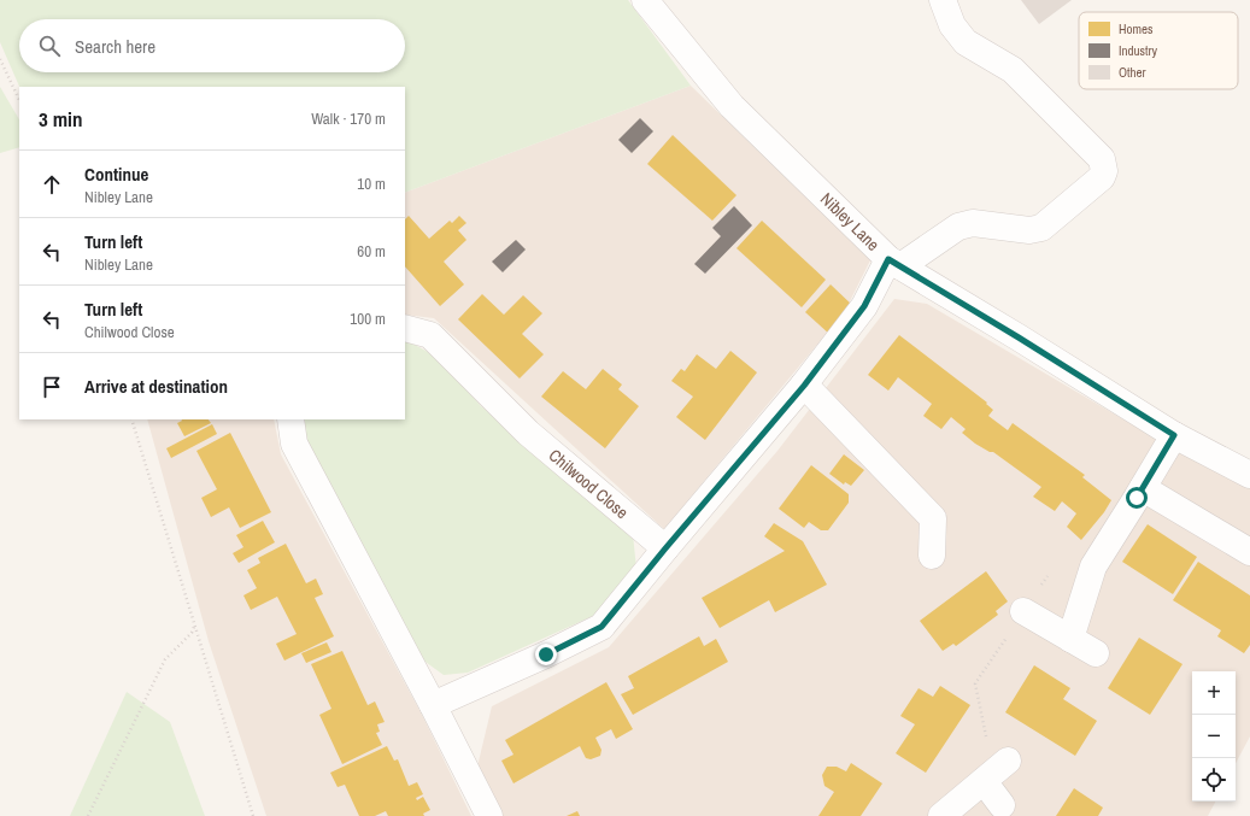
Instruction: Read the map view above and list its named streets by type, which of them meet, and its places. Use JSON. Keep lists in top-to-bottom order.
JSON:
{
  "streets": {
    "street": ["Nibley Lane", "Chilwood Close"]
  },
  "legend": ["Homes", "Industry", "Other"],
  "page": {
    "search": "Search here",
    "heading": ["3 min", "Walk · 170 m"],
    "list": [
      ["Continue", "Nibley Lane", "10 m"],
      ["Turn left", "Nibley Lane", "60 m"],
      ["Turn left", "Chilwood Close", "100 m"],
      "Arrive at destination"
    ],
    "map_buttons": ["+", "−"]
  }
}
